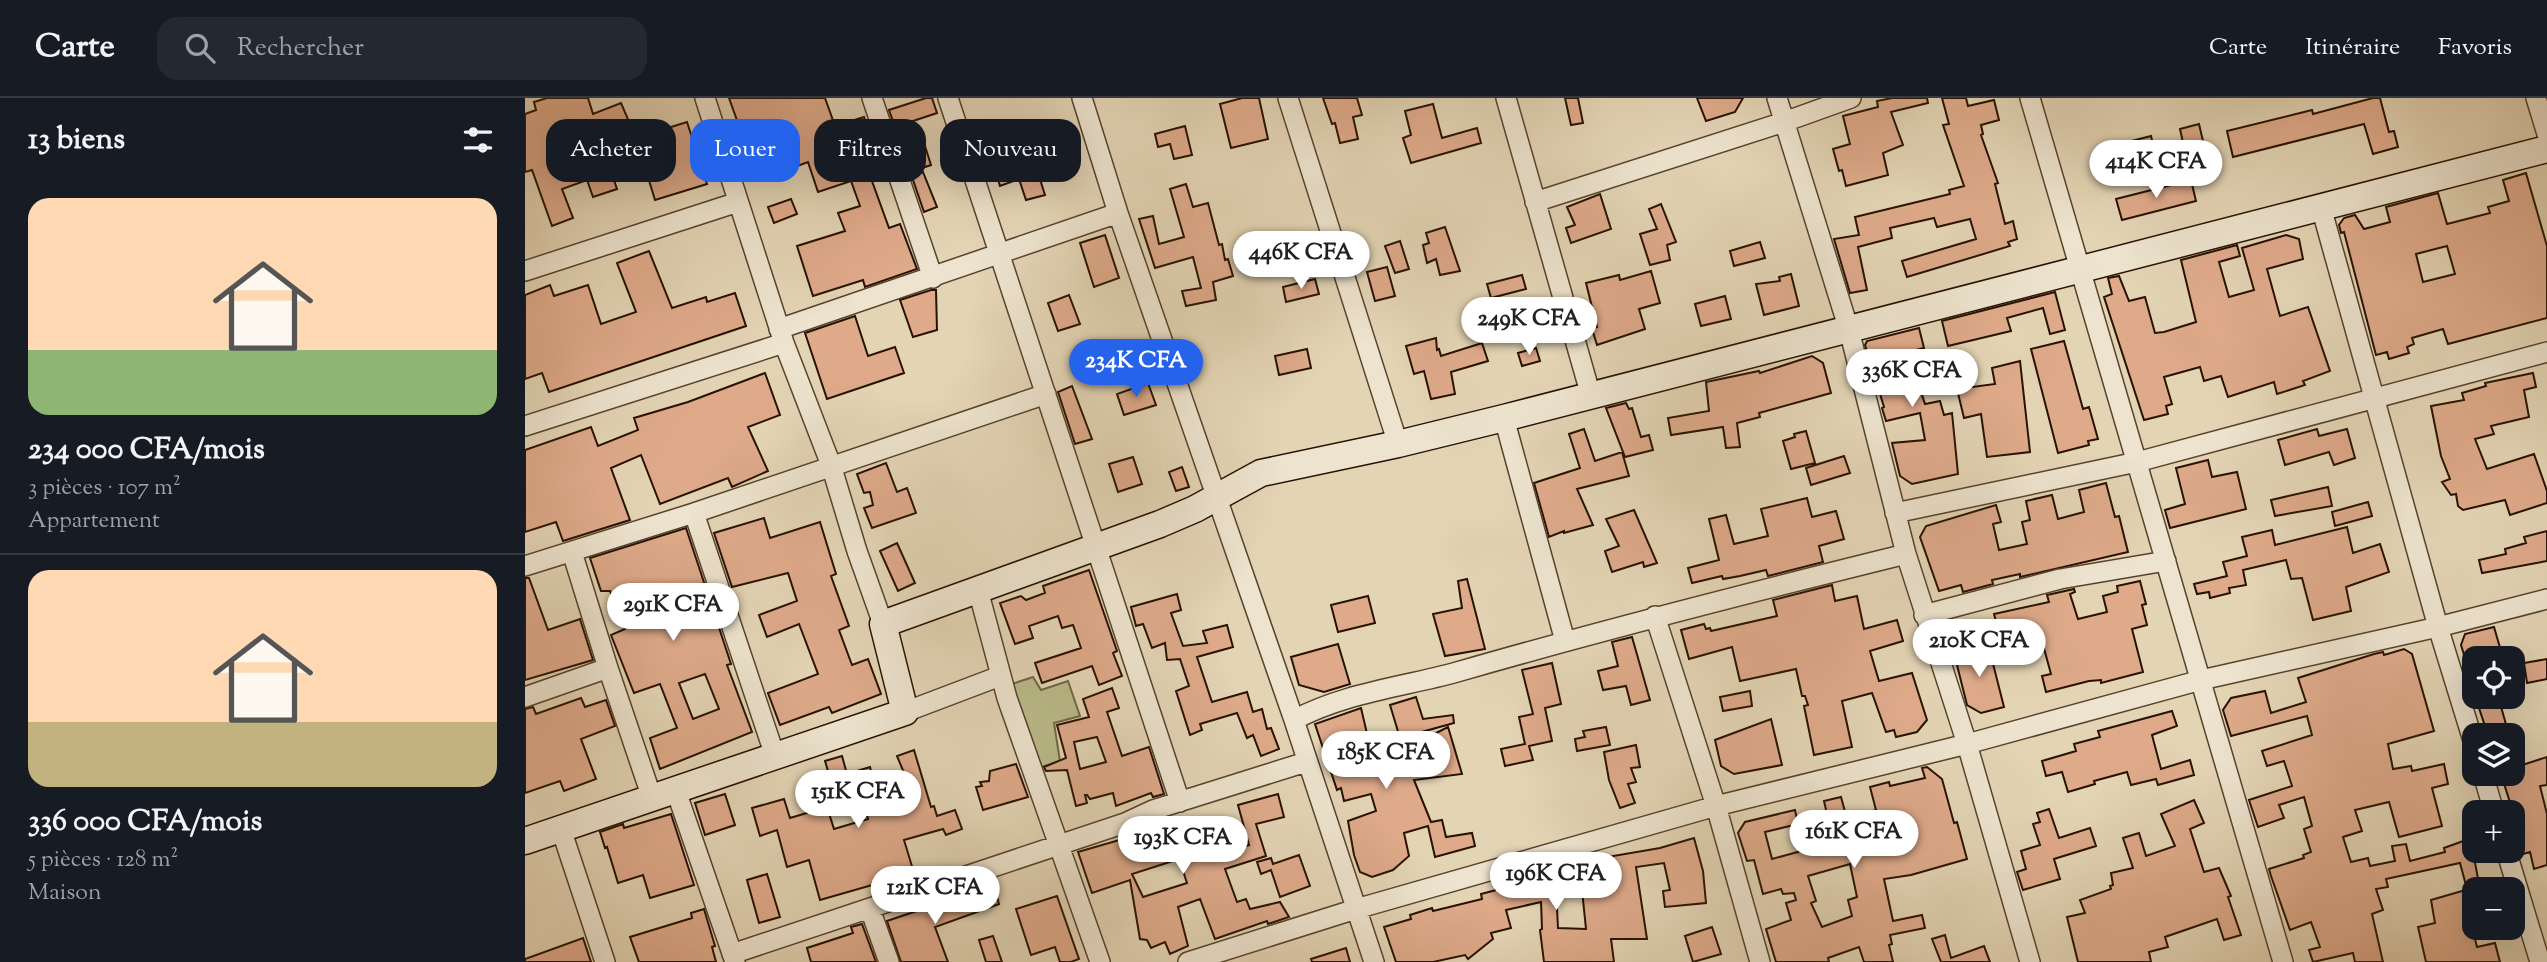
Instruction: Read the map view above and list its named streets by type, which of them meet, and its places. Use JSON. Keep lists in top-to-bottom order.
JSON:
{
  "page": {
    "header": "Carte",
    "search": "Rechercher",
    "nav": ["Carte", "Itinéraire", "Favoris"],
    "heading": "13 biens",
    "chip": [
      "Acheter",
      "Louer",
      "Filtres",
      "Nouveau"
    ],
    "price": [
      "414K CFA",
      "446K CFA",
      "249K CFA",
      "234K CFA",
      "336K CFA",
      "291K CFA",
      "210K CFA",
      "185K CFA",
      "151K CFA",
      "161K CFA",
      "193K CFA",
      "196K CFA",
      "121K CFA"
    ],
    "list": [
      {
        "name": "234 000 CFA/mois",
        "note": "3 pièces · 107 m² · Appartement"
      },
      {
        "name": "336 000 CFA/mois",
        "note": "5 pièces · 128 m² · Maison"
      }
    ],
    "map_buttons": ["+", "−"]
  }
}
